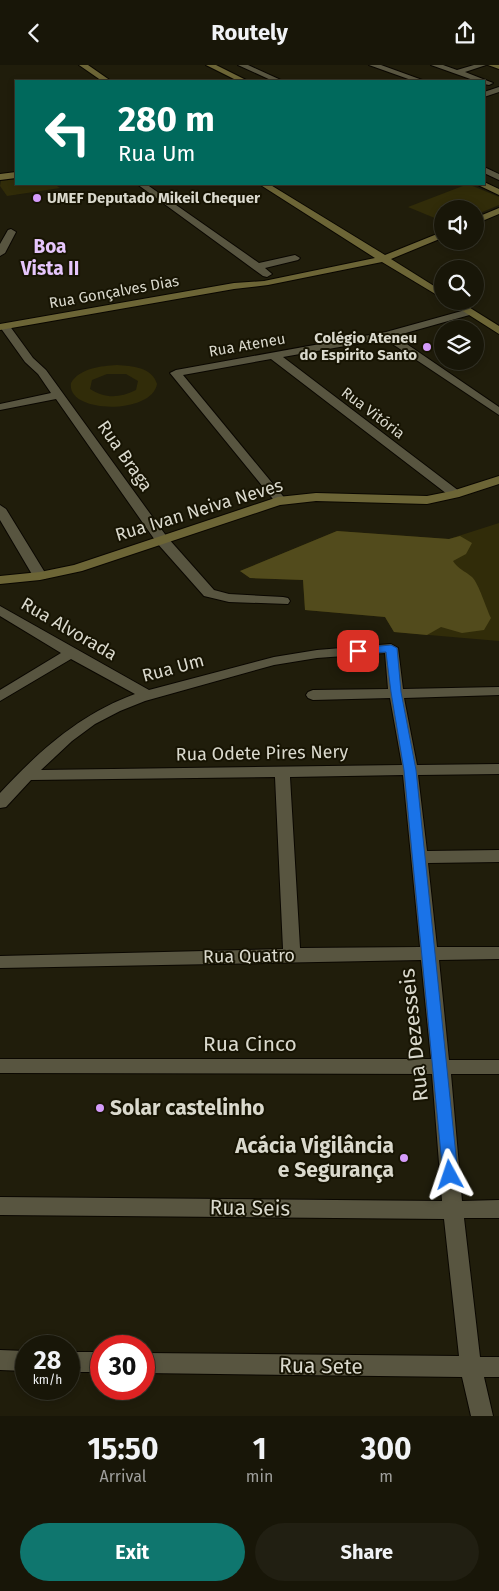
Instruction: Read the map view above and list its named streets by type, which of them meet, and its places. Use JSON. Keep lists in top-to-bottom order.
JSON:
{
  "streets": {
    "street": [
      "Rua Gonçalves Dias",
      "Rua Ateneu",
      "Rua Vitória",
      "Rua Braga",
      "Rua Ivan Neiva Neves",
      "Rua Alvorada",
      "Rua Um",
      "Rua Odete Pires Nery",
      "Rua Quatro",
      "Rua Dezesseis",
      "Rua Cinco",
      "Rua Seis",
      "Rua Sete"
    ]
  },
  "crossings": [
    ["Rua Gonçalves Dias", "Rua Braga"],
    ["Rua Ateneu", "Rua Vitória"],
    ["Rua Ateneu", "Rua Ivan Neiva Neves"],
    ["Rua Vitória", "Rua Ivan Neiva Neves"],
    ["Rua Braga", "Rua Ivan Neiva Neves"],
    ["Rua Alvorada", "Rua Um"],
    ["Rua Um", "Rua Odete Pires Nery"],
    ["Rua Um", "Rua Dezesseis"],
    ["Rua Odete Pires Nery", "Rua Dezesseis"],
    ["Rua Quatro", "Rua Dezesseis"],
    ["Rua Dezesseis", "Rua Cinco"],
    ["Rua Dezesseis", "Rua Seis"],
    ["Rua Dezesseis", "Rua Sete"]
  ],
  "districts": ["Boa Vista II"],
  "places": [
    "UMEF Deputado Mikeil Chequer",
    "Colégio Ateneu do Espírito Santo",
    "Solar castelinho",
    "Acácia Vigilância e Segurança"
  ],
  "page": {
    "header": "Routely",
    "turn": ["280 m", "Rua Um"],
    "speed": "28 km/h",
    "limit": "30",
    "eta": [
      "15:50",
      "Arrival",
      "1",
      "min",
      "300",
      "m"
    ],
    "buttons": ["Exit", "Share"]
  }
}
